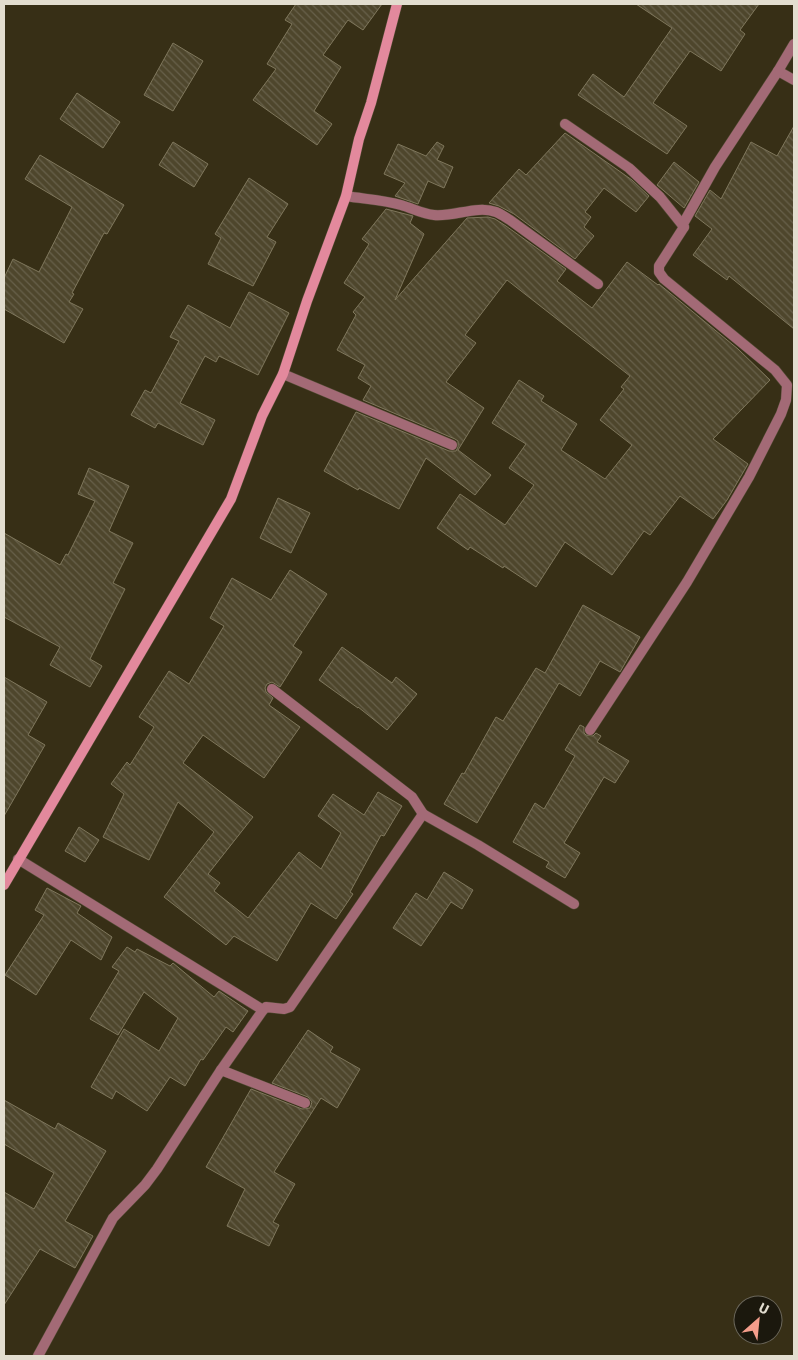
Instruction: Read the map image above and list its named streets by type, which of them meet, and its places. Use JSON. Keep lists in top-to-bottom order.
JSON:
{
  "north": "top right"
}
